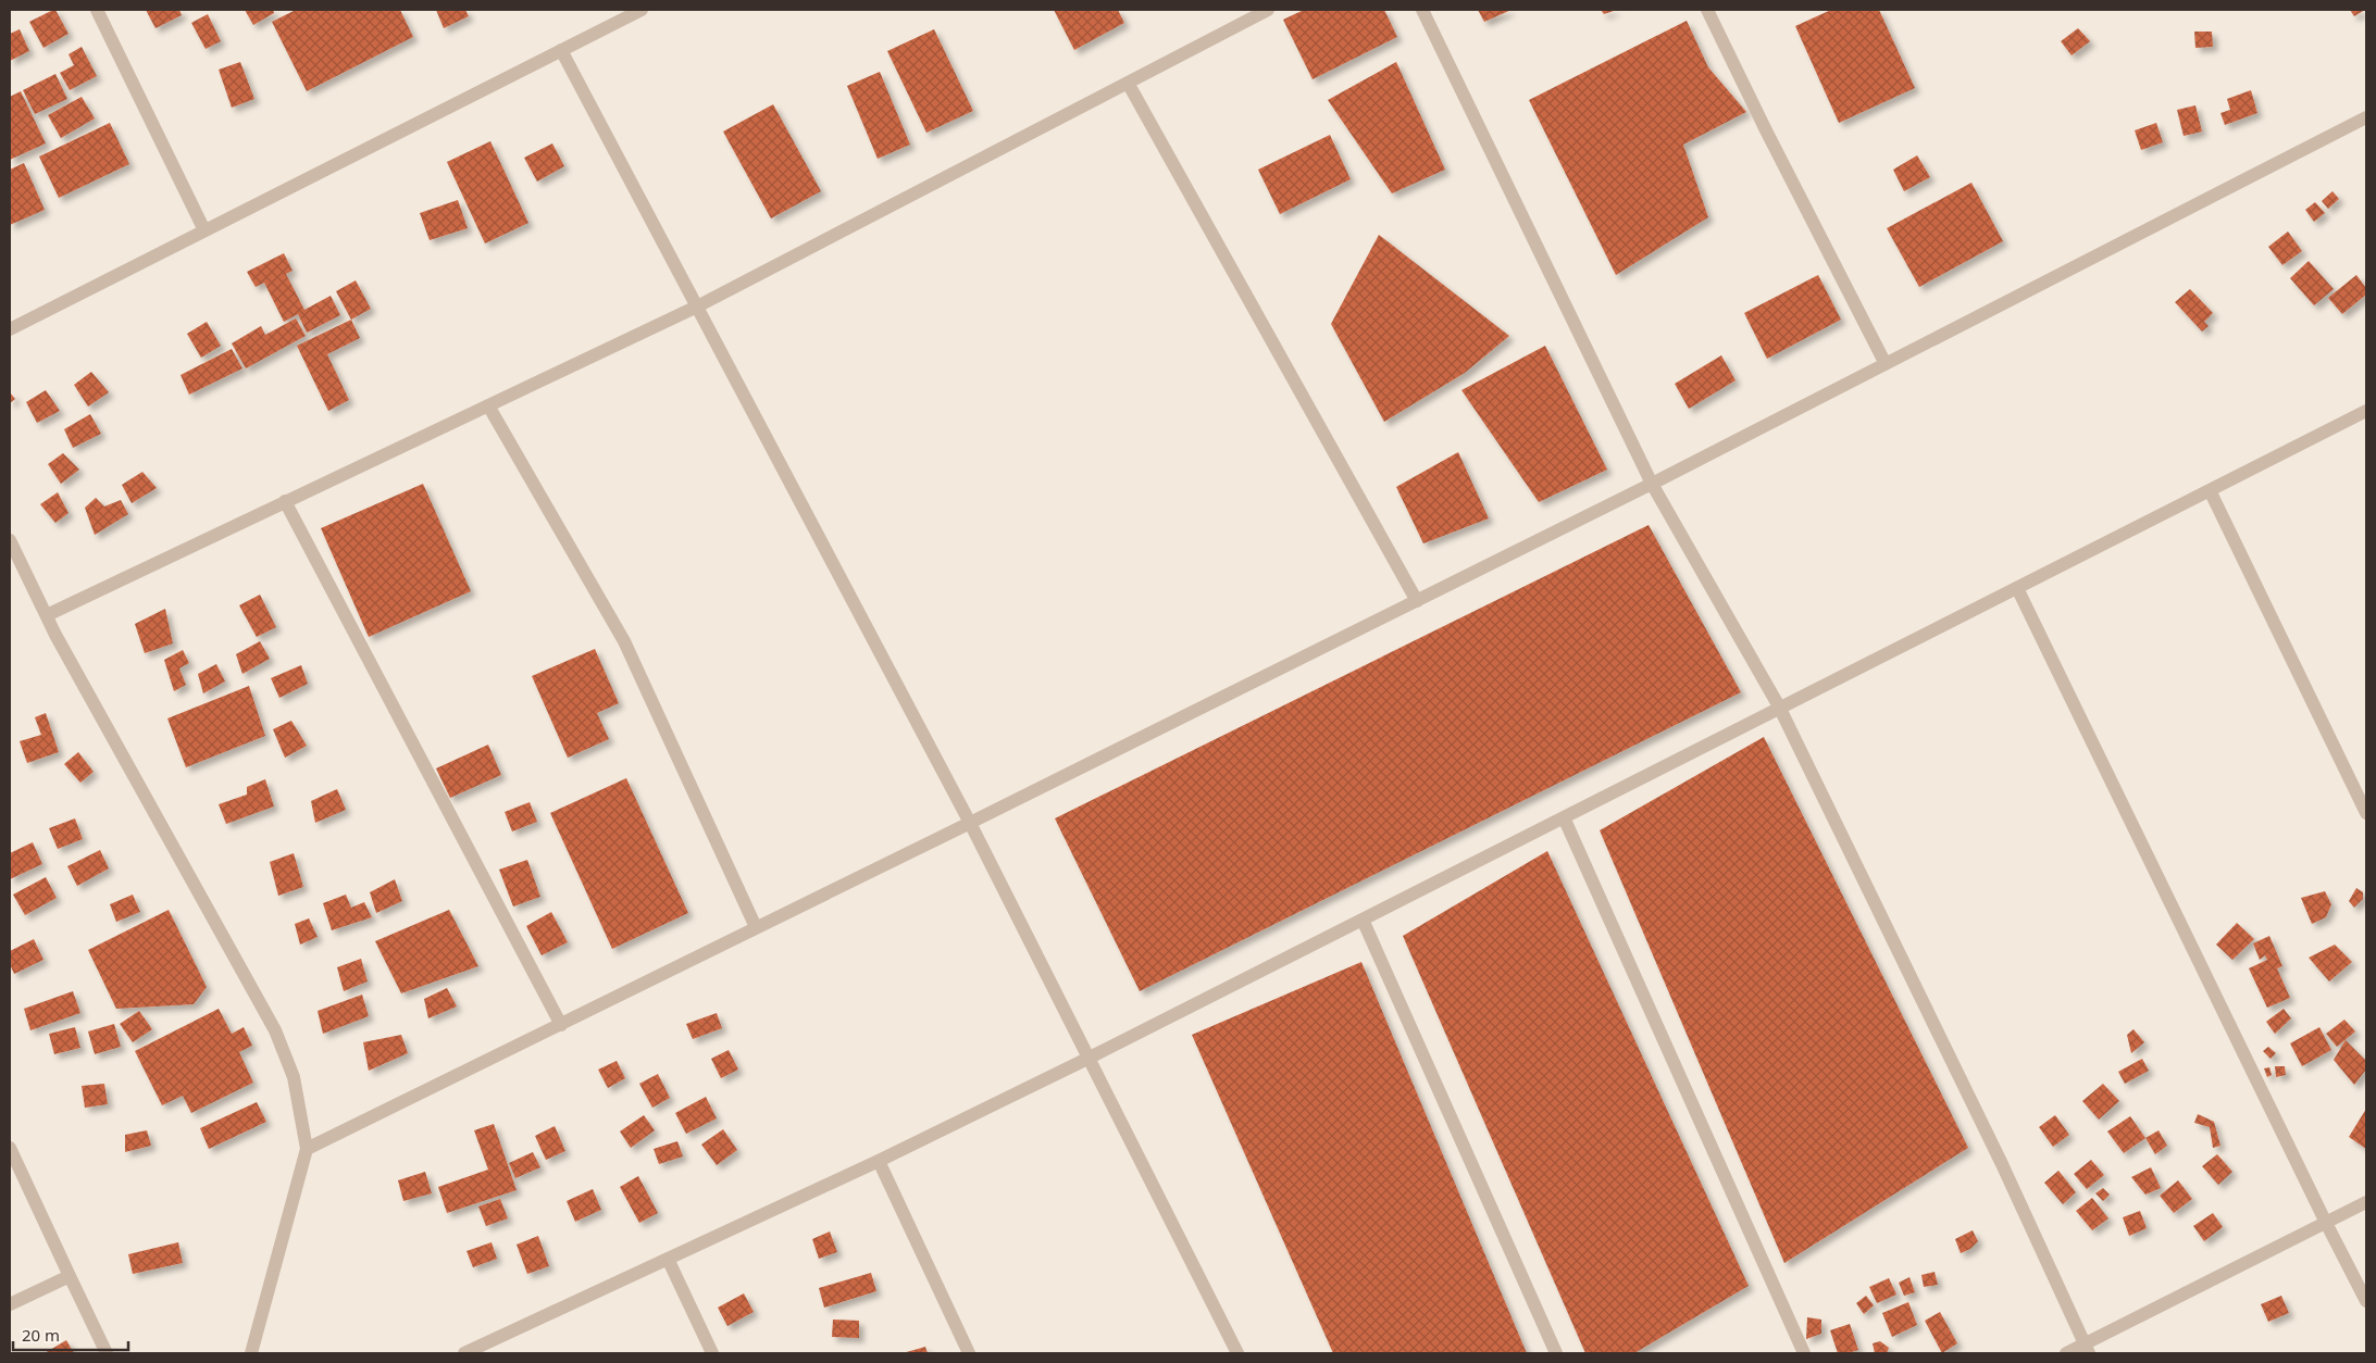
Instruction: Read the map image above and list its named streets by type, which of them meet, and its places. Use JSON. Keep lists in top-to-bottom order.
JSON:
{
  "scale_bar": "20 m"
}
